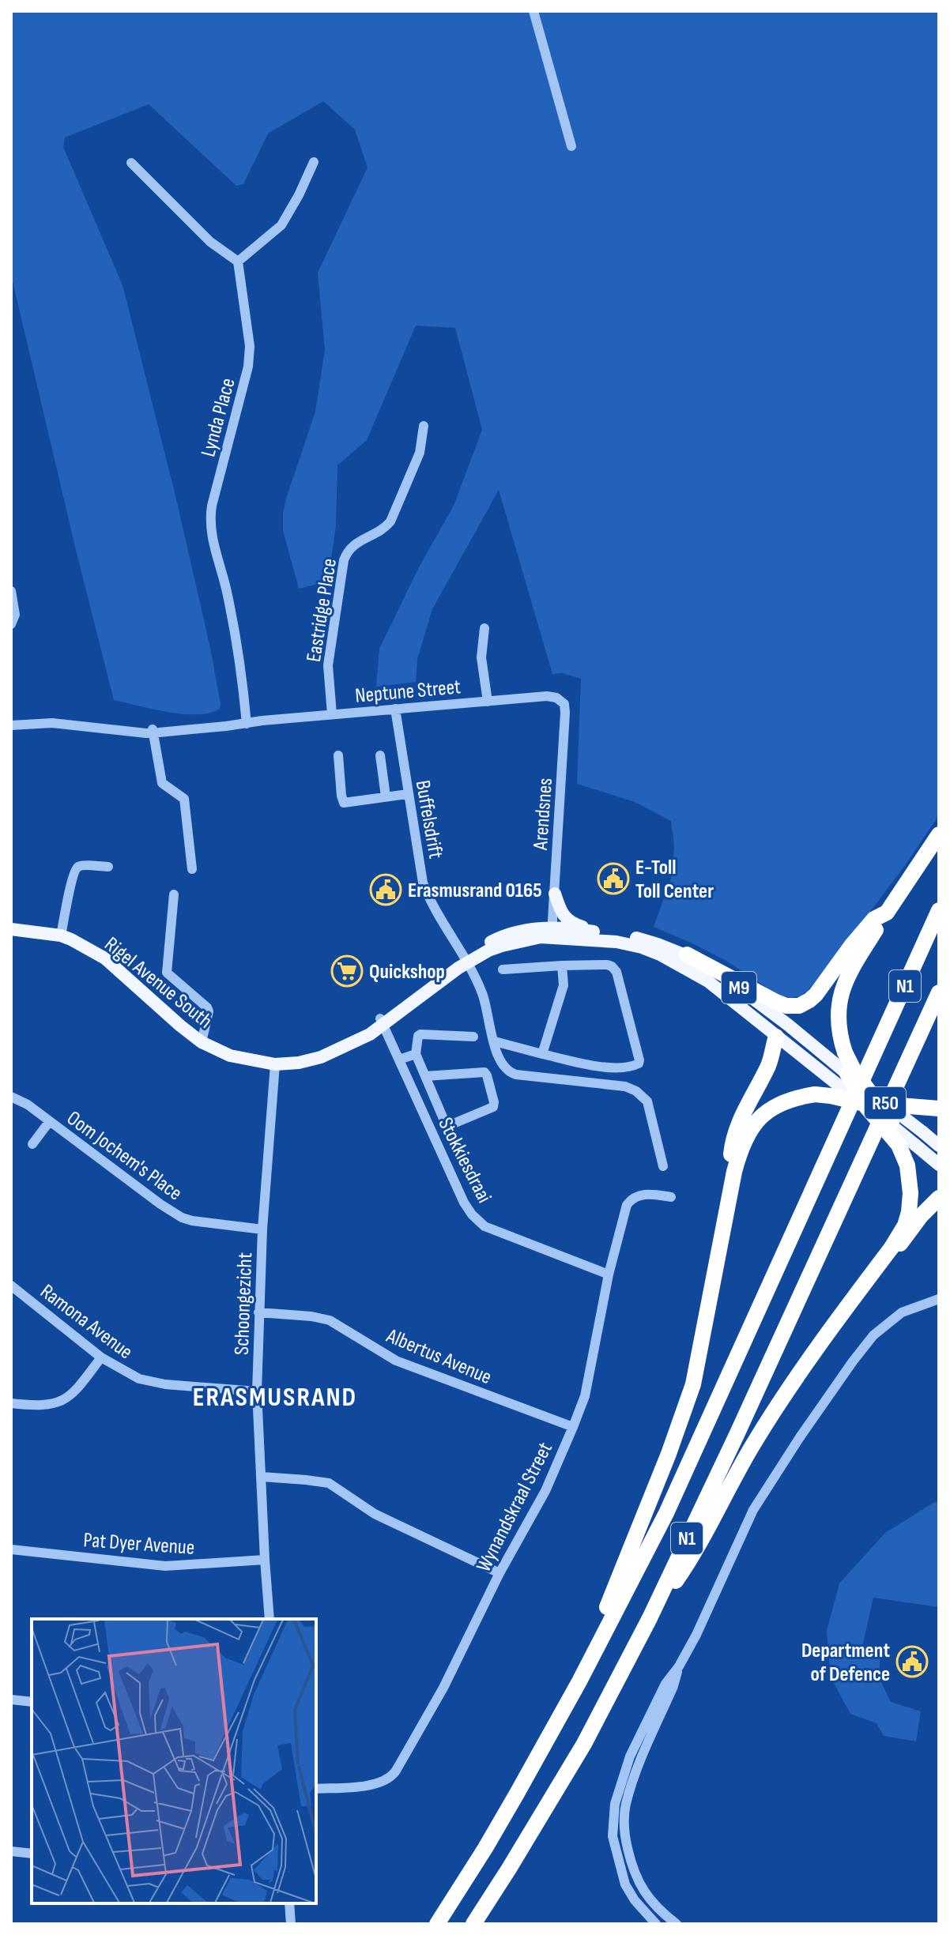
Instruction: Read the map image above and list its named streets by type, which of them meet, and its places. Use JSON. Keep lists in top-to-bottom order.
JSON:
{
  "streets": {
    "highway": ["N1"],
    "main road": ["Rigel Avenue South", "M9", "R50"],
    "street": [
      "Lynda Place",
      "Eastridge Place",
      "Neptune Street",
      "Arendsnes",
      "Buffelsdrift",
      "Oom Jochem's Place",
      "Stokkiesdraai",
      "Schoongezicht",
      "Ramona Avenue",
      "Albertus Avenue",
      "Wynandskraal Street",
      "Pat Dyer Avenue"
    ]
  },
  "crossings": [
    ["Lynda Place", "Neptune Street"],
    ["Eastridge Place", "Neptune Street"],
    ["Neptune Street", "Arendsnes"],
    ["Neptune Street", "Buffelsdrift"],
    ["Arendsnes", "Rigel Avenue South"],
    ["Buffelsdrift", "Rigel Avenue South"],
    ["Rigel Avenue South", "Stokkiesdraai"],
    ["Rigel Avenue South", "Schoongezicht"],
    ["Oom Jochem's Place", "Schoongezicht"],
    ["Stokkiesdraai", "Wynandskraal Street"],
    ["Schoongezicht", "Ramona Avenue"],
    ["Schoongezicht", "Albertus Avenue"],
    ["Schoongezicht", "Pat Dyer Avenue"],
    ["Albertus Avenue", "Wynandskraal Street"]
  ],
  "districts": ["ERASMUSRAND"],
  "places": {
    "public building": ["E-Toll Toll Center", "Erasmusrand 0165", "Department of Defence"],
    "supermarket": ["Quickshop"]
  }
}
